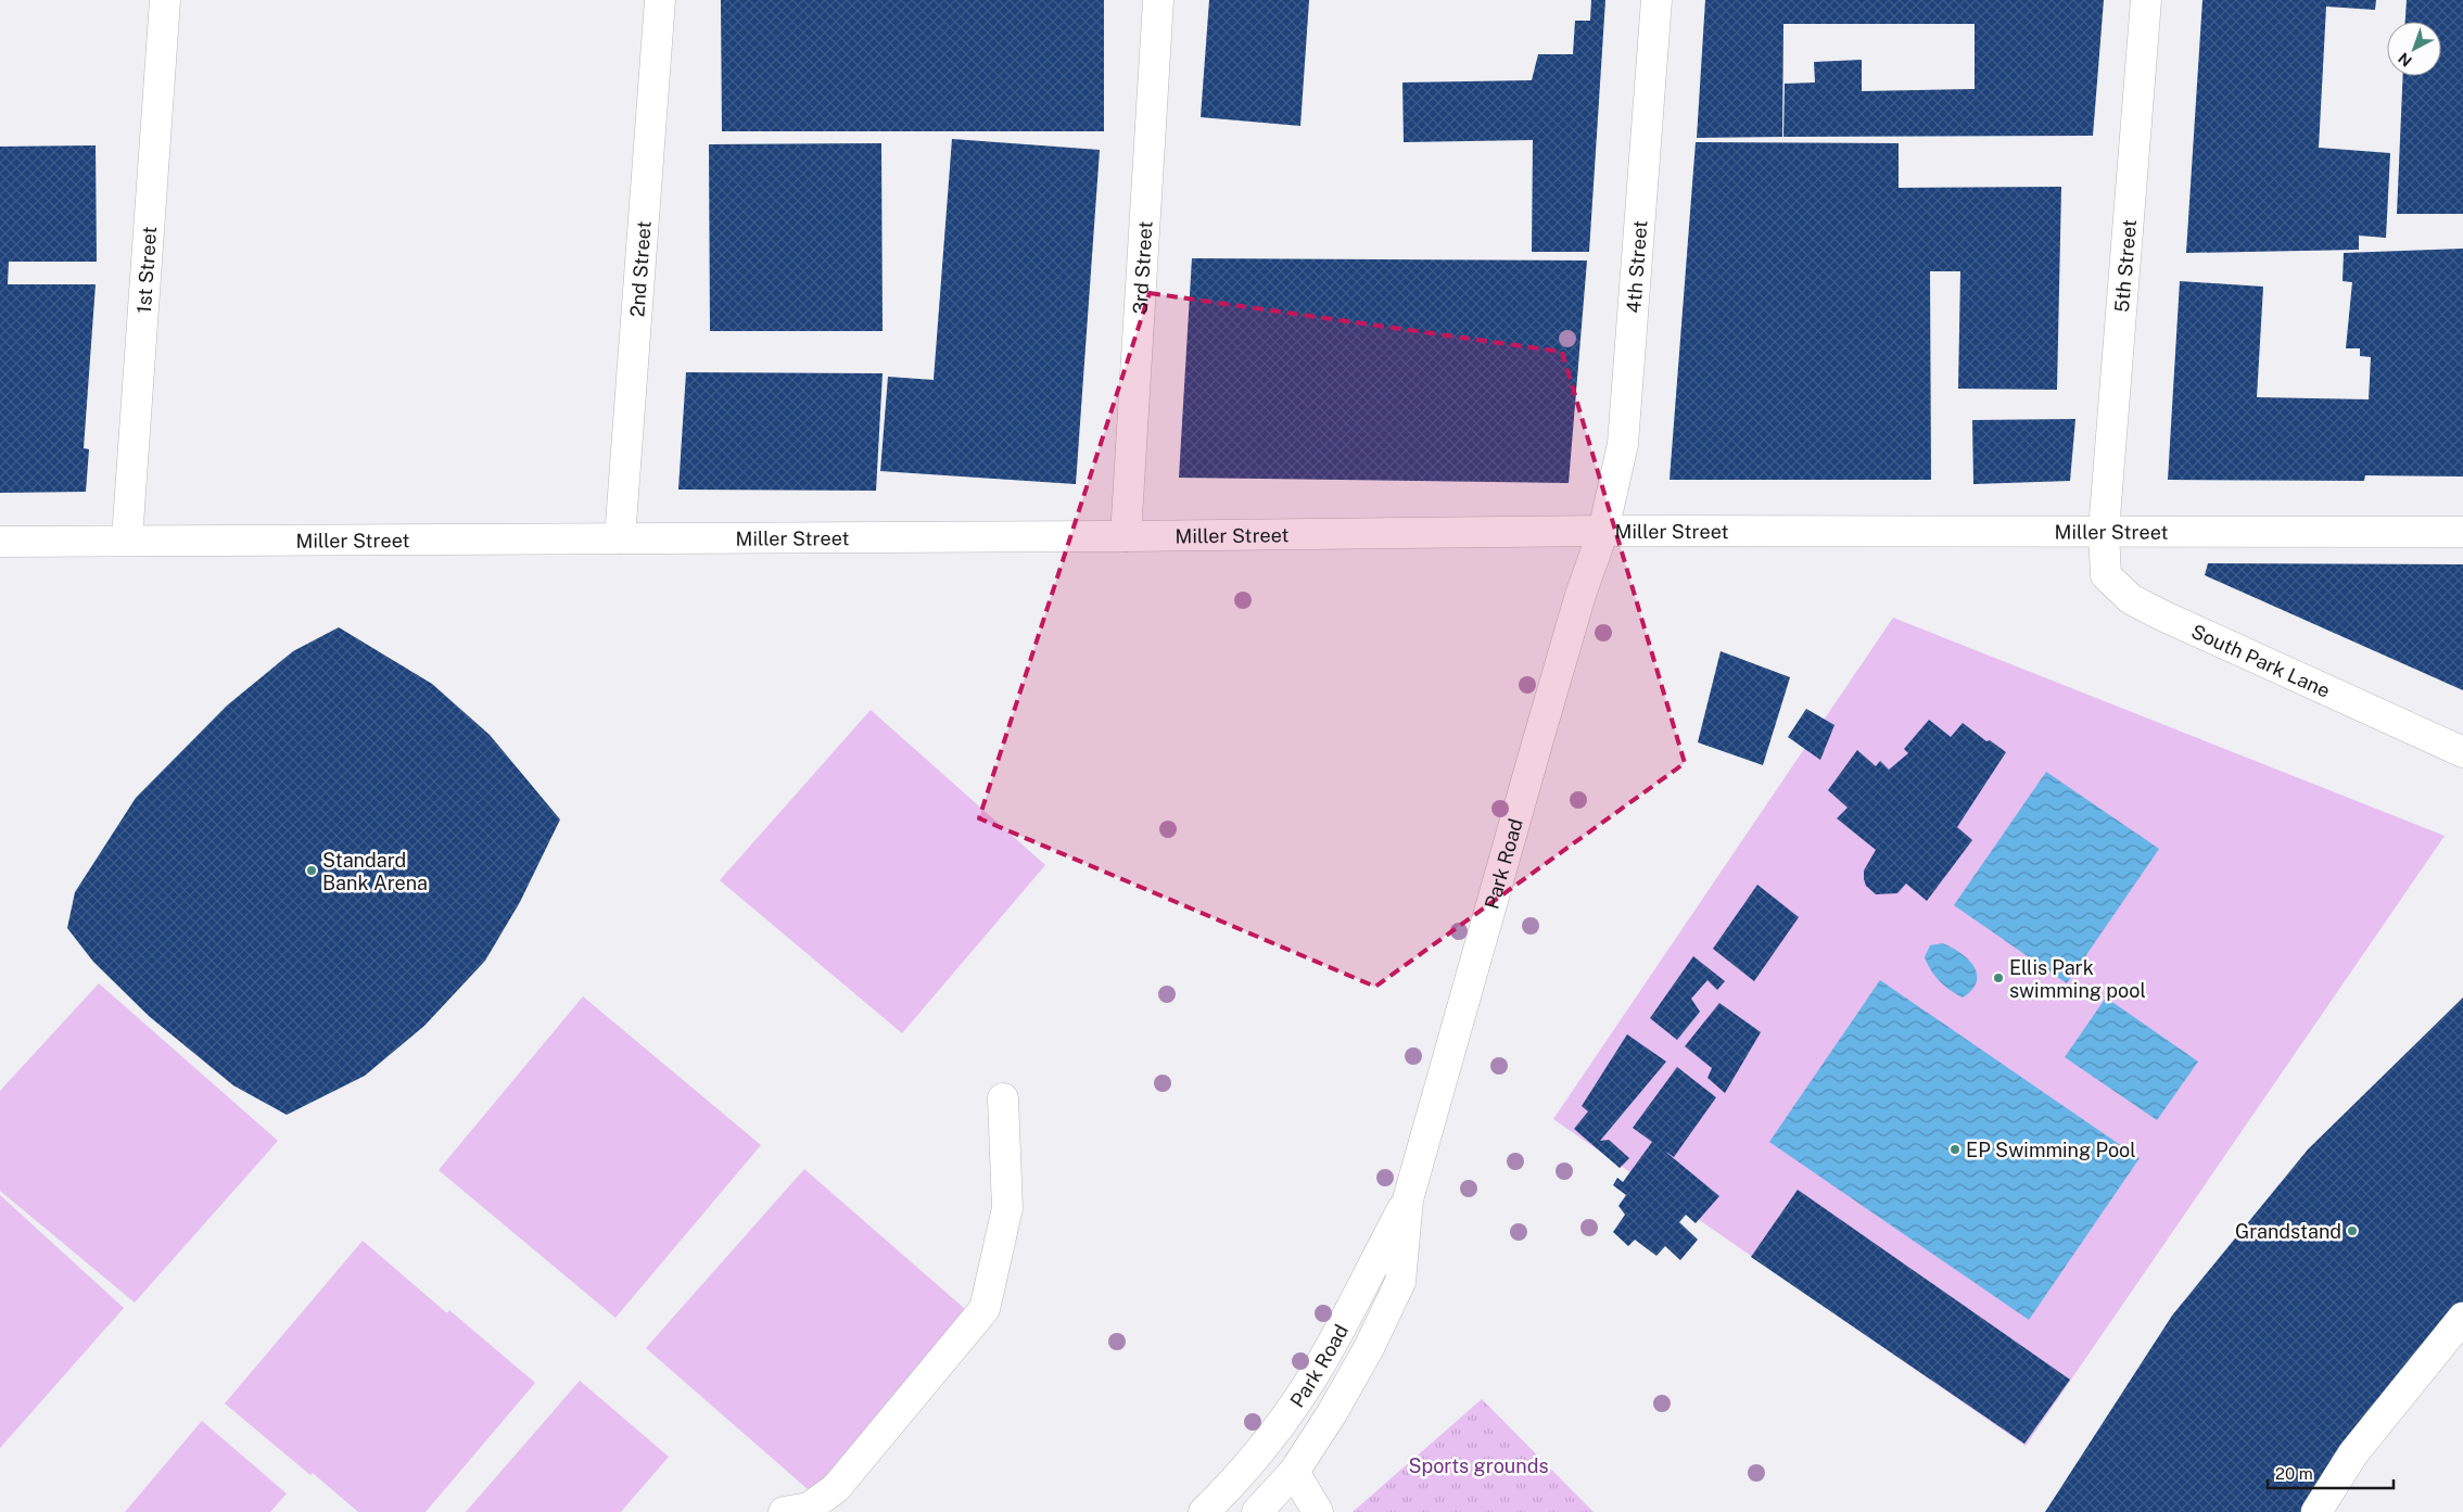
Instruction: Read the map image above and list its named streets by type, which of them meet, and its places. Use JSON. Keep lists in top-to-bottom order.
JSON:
{
  "streets": {
    "street": [
      "4th Street",
      "5th Street",
      "3rd Street",
      "2nd Street",
      "1st Street",
      "Miller Street",
      "South Park Lane",
      "Park Road"
    ]
  },
  "crossings": [
    ["4th Street", "Miller Street"],
    ["4th Street", "Park Road"],
    ["5th Street", "Miller Street"],
    ["5th Street", "South Park Lane"],
    ["3rd Street", "Miller Street"],
    ["2nd Street", "Miller Street"],
    ["1st Street", "Miller Street"],
    ["Miller Street", "South Park Lane"],
    ["Miller Street", "Park Road"]
  ],
  "parks": ["Sports grounds"],
  "places": [
    "Standard Bank Arena",
    "Ellis Park swimming pool",
    "EP Swimming Pool",
    "Grandstand"
  ],
  "scale_bar": "20 m",
  "north": "bottom left"
}
